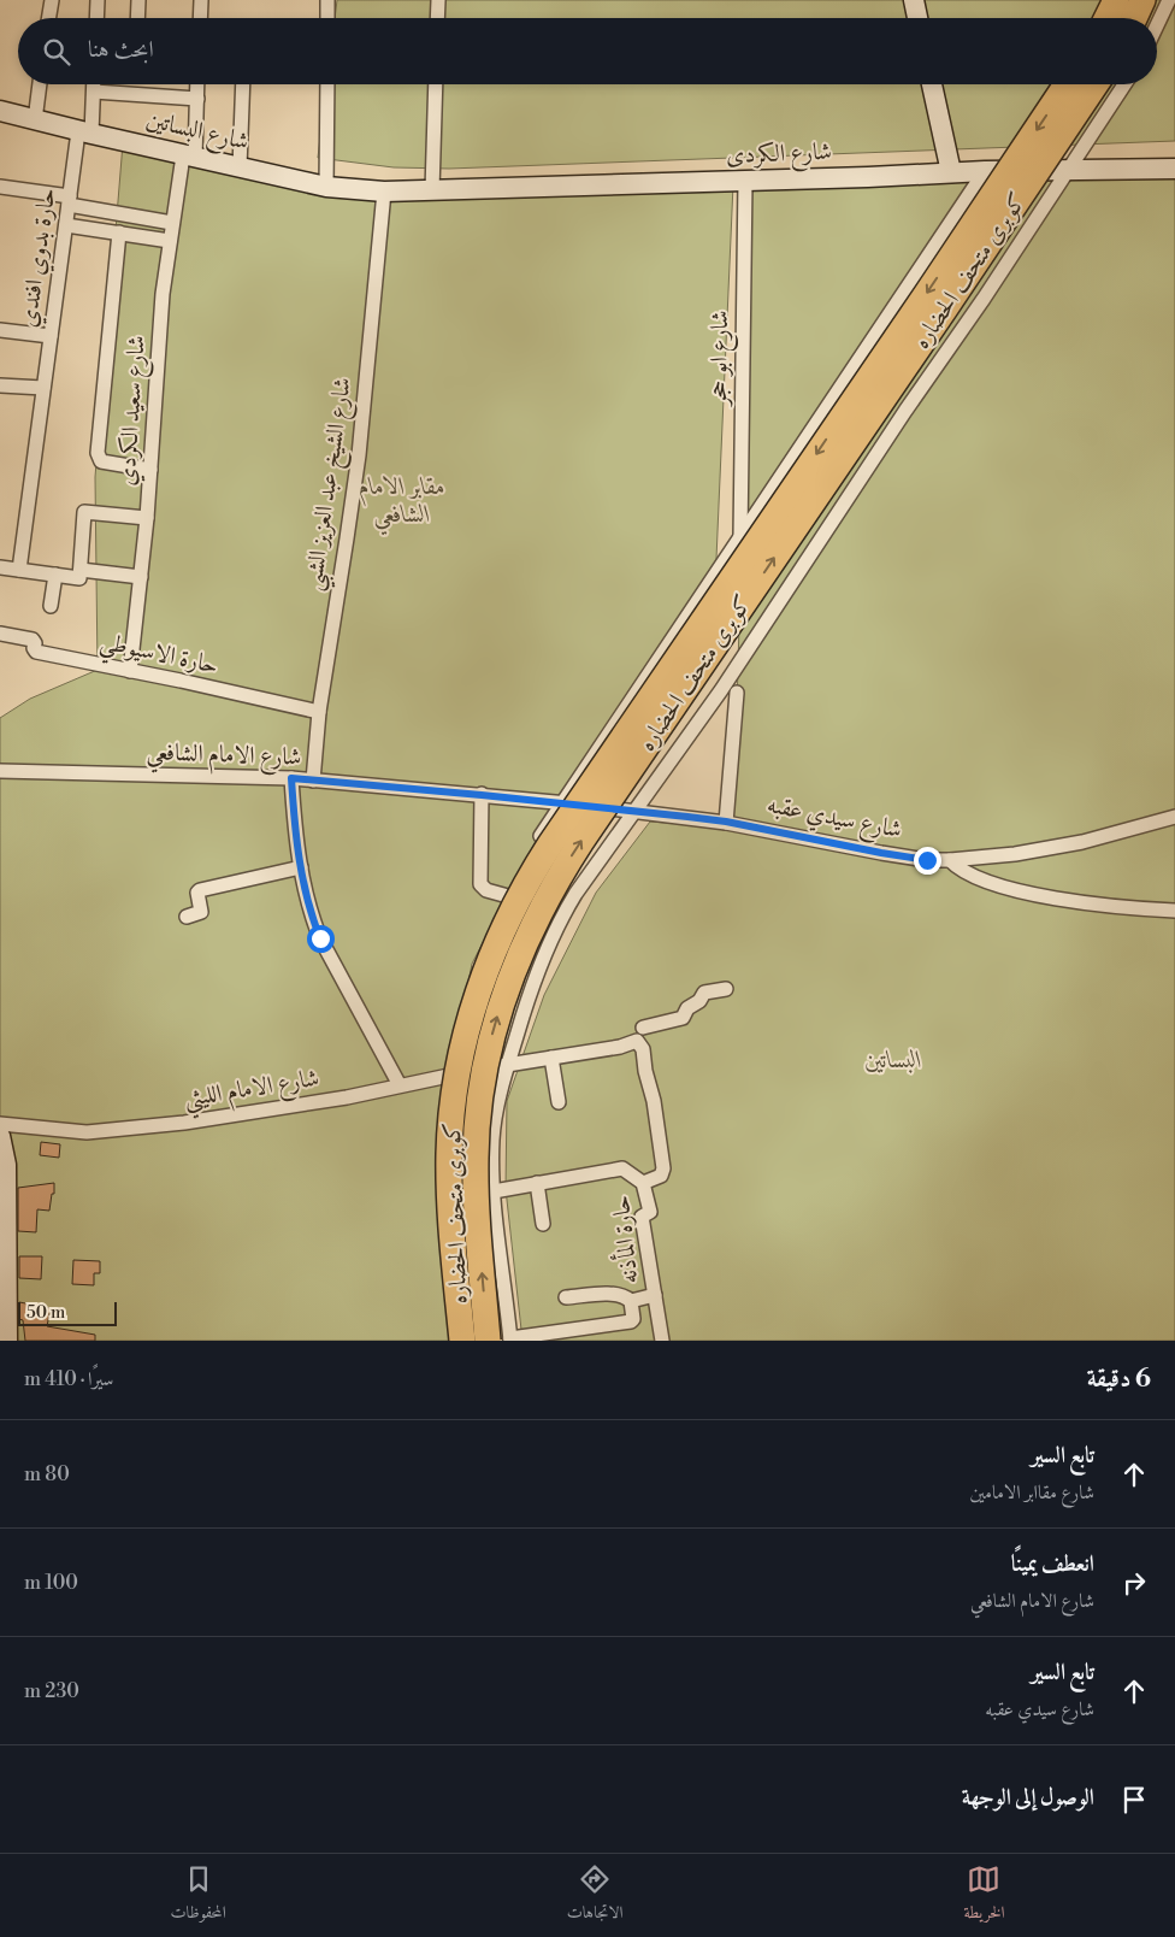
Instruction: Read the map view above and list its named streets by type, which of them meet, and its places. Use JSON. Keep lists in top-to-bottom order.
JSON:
{
  "streets": {
    "highway": ["كوبرى متحف الحضاره"],
    "street": [
      "شارع البساتين",
      "شارع الكردى",
      "حارة بدوي افندي",
      "شارع ابو حجر",
      "شارع سعيد الكردي",
      "شارع الشيخ عبد العزيز الشبي",
      "حارة الاسيوطي",
      "شارع الامام الشافعي",
      "شارع سيدي عقبه",
      "شارع الامام الليثي",
      "حارة المأذنه"
    ]
  },
  "crossings": [
    ["شارع البساتين", "شارع الكردى"],
    ["شارع البساتين", "حارة بدوي افندي"],
    ["شارع البساتين", "شارع سعيد الكردي"],
    ["شارع البساتين", "شارع الشيخ عبد العزيز الشبي"],
    ["شارع الكردى", "شارع ابو حجر"],
    ["شارع الكردى", "شارع الشيخ عبد العزيز الشبي"],
    ["شارع سعيد الكردي", "حارة الاسيوطي"],
    ["شارع الشيخ عبد العزيز الشبي", "حارة الاسيوطي"],
    ["شارع الشيخ عبد العزيز الشبي", "شارع الامام الشافعي"],
    ["شارع الامام الشافعي", "شارع سيدي عقبه"]
  ],
  "parks": ["مقابر الامام الشافعي", "البساتين"],
  "scale_bar": "50 m",
  "page": {
    "search": "ابحث هنا",
    "scale": "50 m",
    "heading": ["6 دقيقة", "سيرًا · 410 m"],
    "list": [
      ["تابع السير", "شارع مقاابر الامامين", "80 m"],
      ["انعطف يمينًا", "شارع الامام الشافعي", "100 m"],
      ["تابع السير", "شارع سيدي عقبه", "230 m"],
      "الوصول إلى الوجهة"
    ],
    "nav": ["الخريطة", "الاتجاهات", "المحفوظات"]
  }
}
